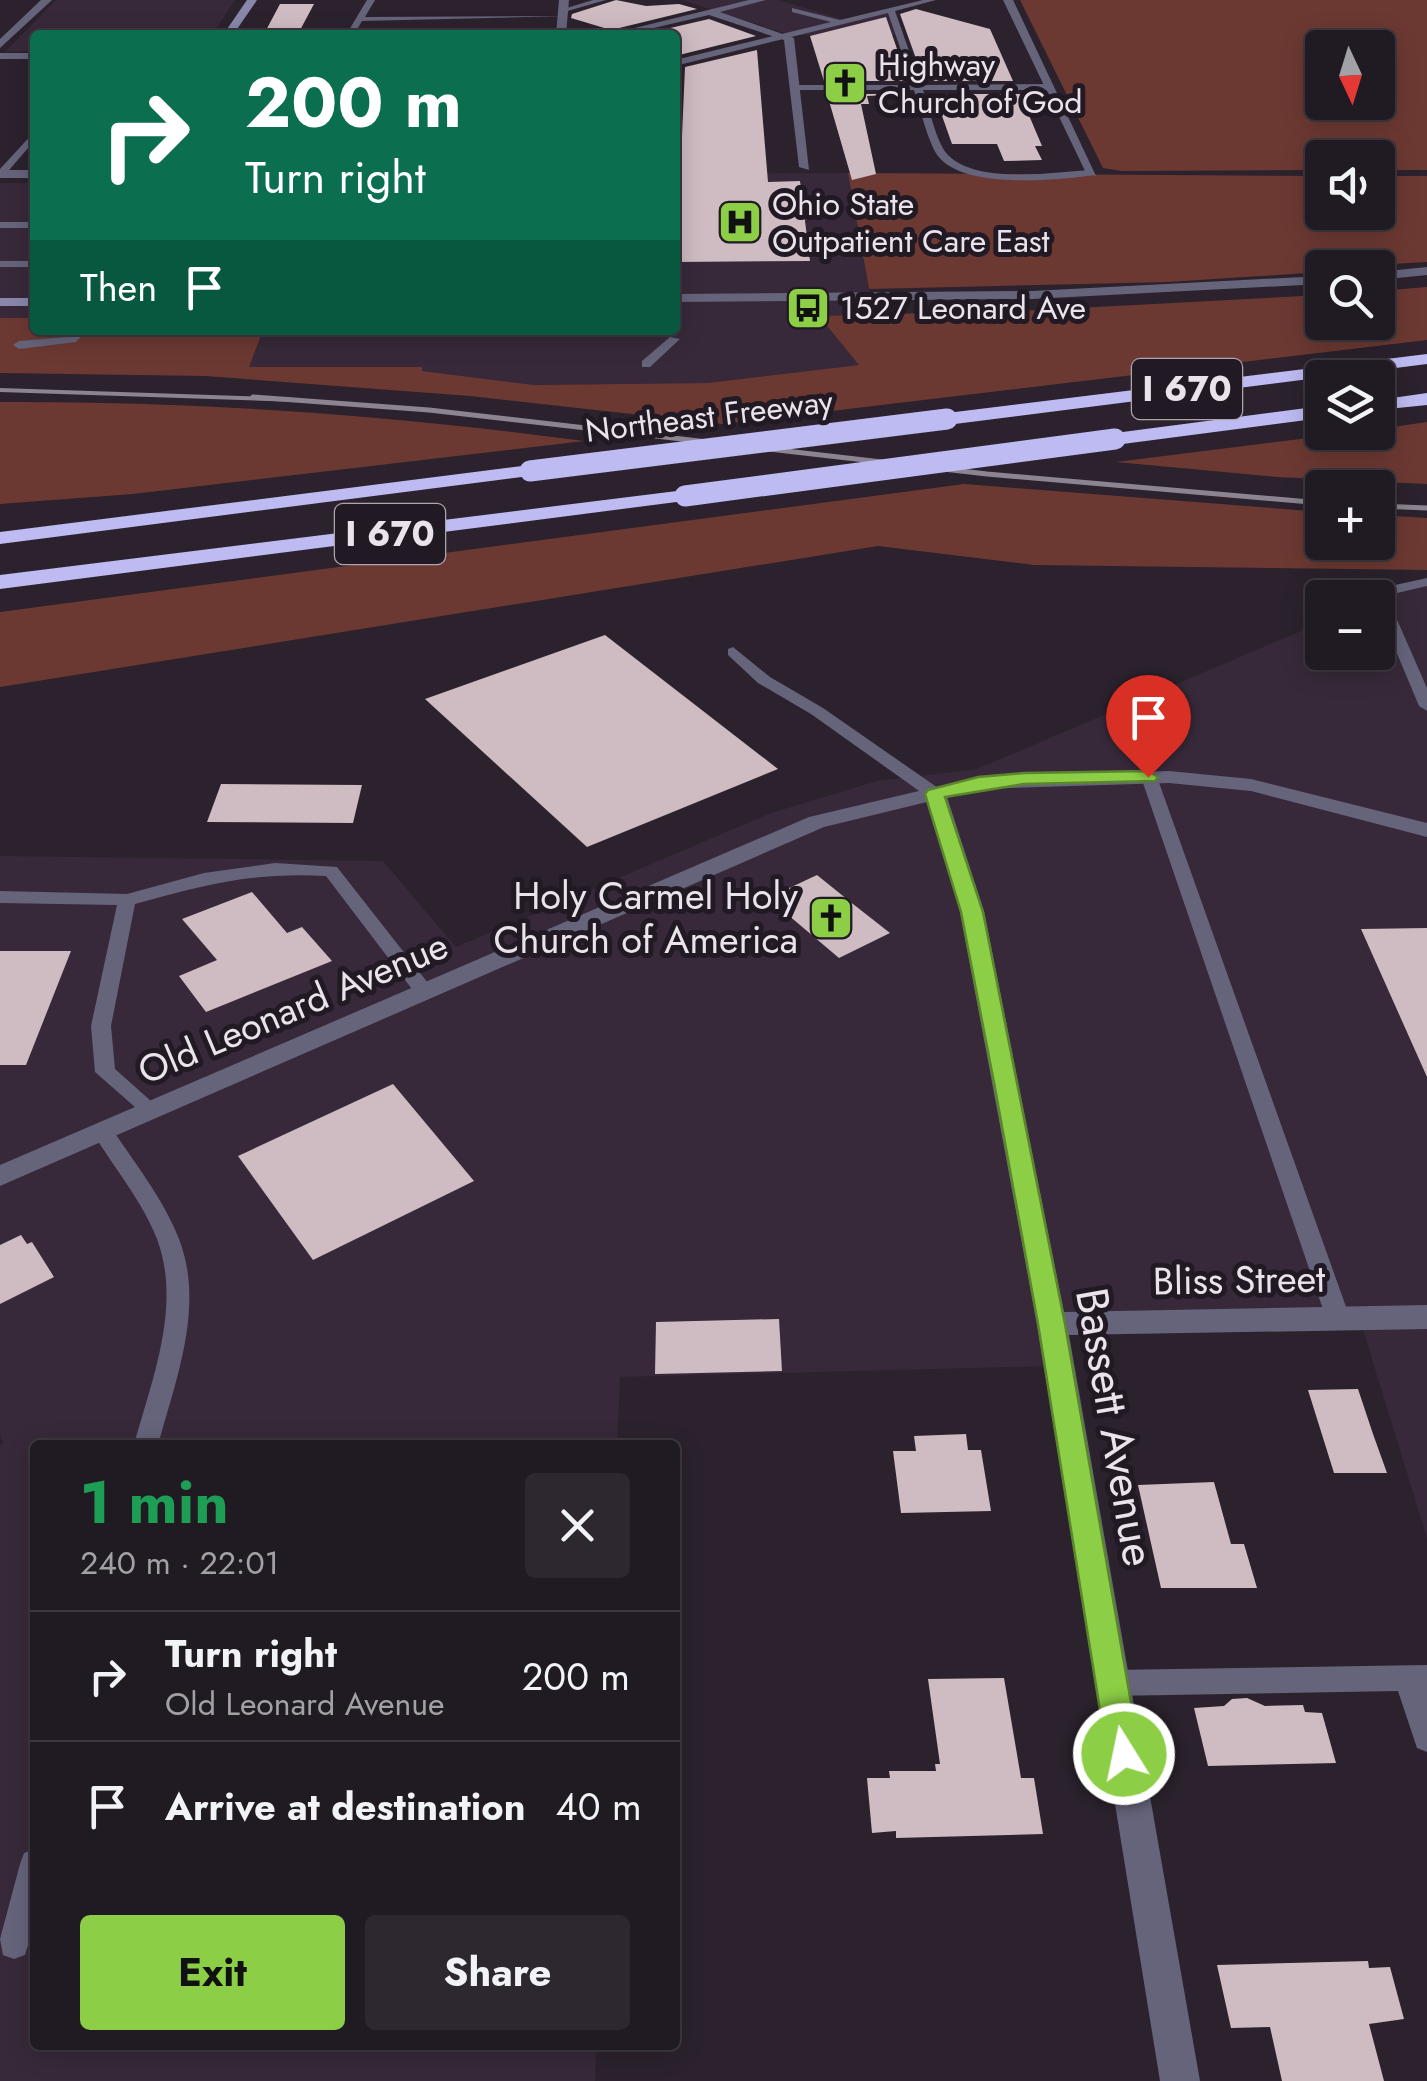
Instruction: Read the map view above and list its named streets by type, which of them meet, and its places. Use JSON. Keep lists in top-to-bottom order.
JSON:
{
  "streets": {
    "highway": ["I 670", "Northeast Freeway"],
    "street": ["Old Leonard Avenue", "Bliss Street", "Bassett Avenue"]
  },
  "crossings": [
    ["Old Leonard Avenue", "Bassett Avenue"],
    ["Bliss Street", "Bassett Avenue"]
  ],
  "places": {
    "church": ["Highway Church of God", "Holy Carmel Holy Church of America"],
    "hospital": ["Ohio State Outpatient Care East"],
    "bus stop": ["1527 Leonard Ave"]
  },
  "north": "bottom",
  "page": {
    "map_buttons": ["+", "−"],
    "turn": ["200 m", "Turn right"],
    "then": "Then",
    "heading": ["1 min", "240 m · 22:01"],
    "list": [
      {
        "name": "Turn right",
        "note": "Old Leonard Avenue",
        "value": "200 m"
      },
      {
        "name": "Arrive at destination",
        "value": "40 m"
      }
    ],
    "buttons": ["Exit", "Share"]
  }
}
